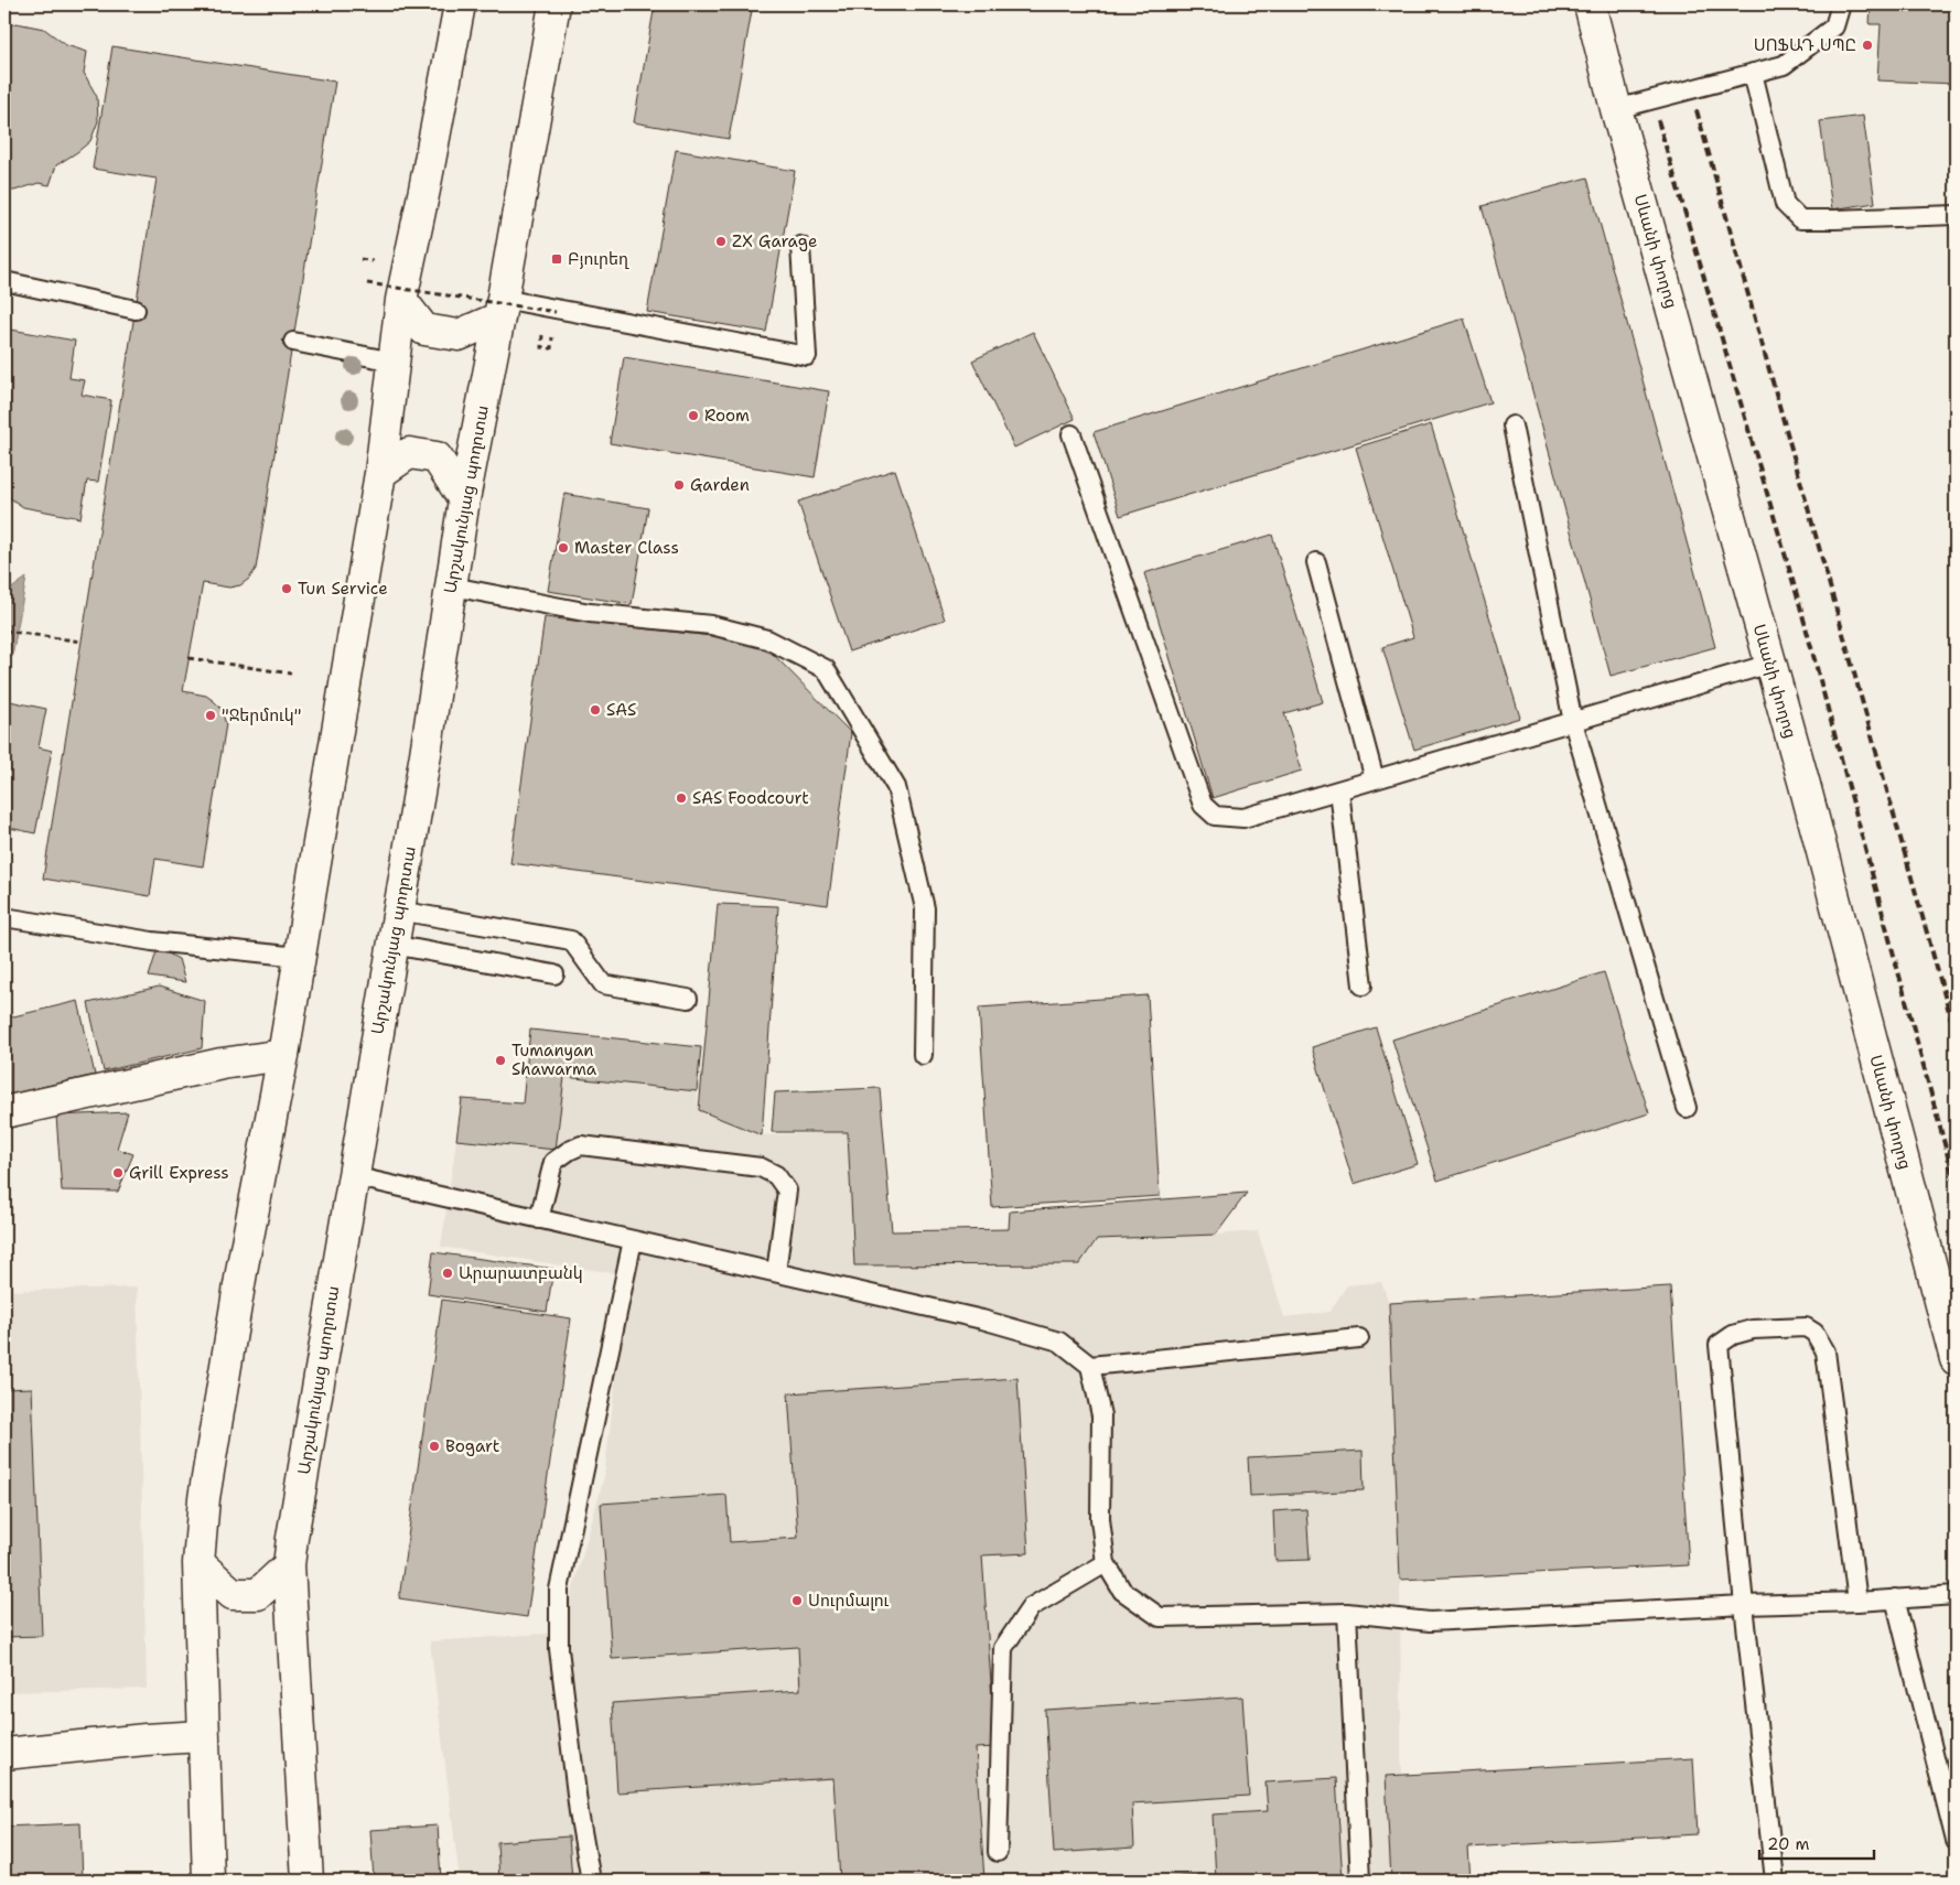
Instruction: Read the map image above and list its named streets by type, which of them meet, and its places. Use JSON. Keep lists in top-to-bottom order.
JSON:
{
  "streets": {
    "main road": ["Սևանի փողոց", "Արշակունյաց պողոտա"]
  },
  "places": {
    "other": [
      "ՍՈՖԱԴ ՍՊԸ",
      "ZX Garage",
      "Room",
      "Garden",
      "Master Class",
      "Tun Service",
      "SAS",
      "\"Ջերմուկ\"",
      "SAS Foodcourt",
      "Tumanyan Shawarma",
      "Grill Express",
      "Արարատբանկ",
      "Bogart",
      "Սուրմալու"
    ],
    "transit": ["Բյուրեղ"]
  },
  "scale_bar": "20 m"
}
